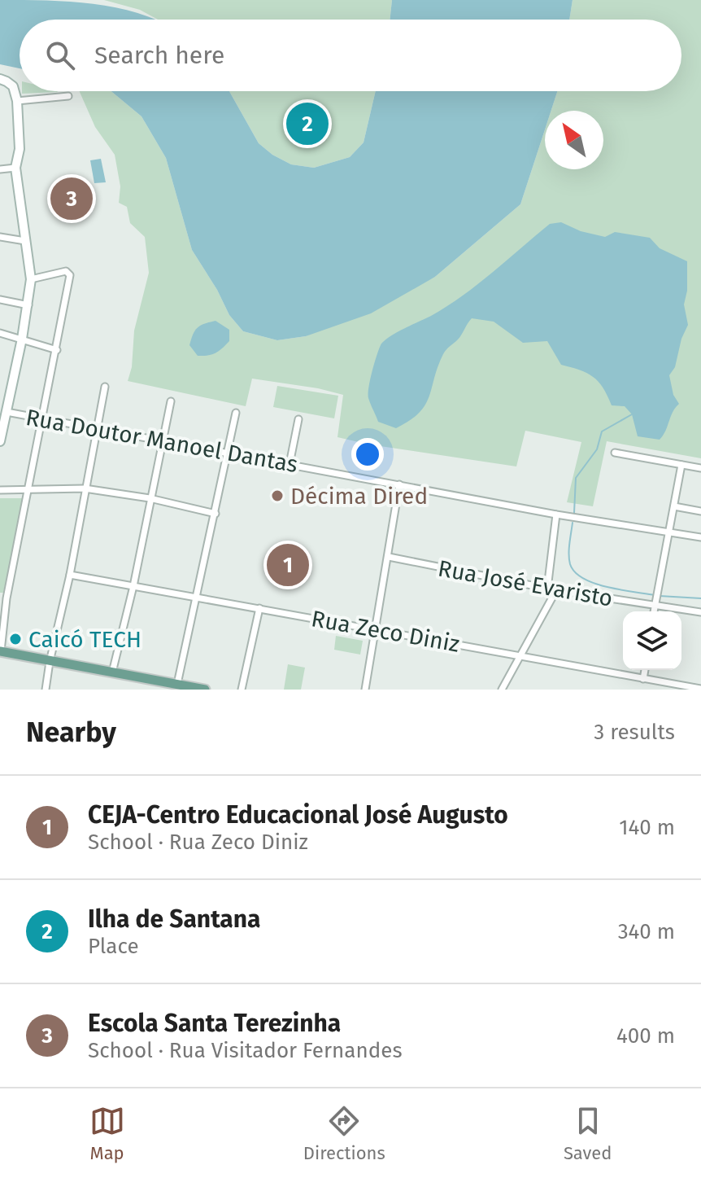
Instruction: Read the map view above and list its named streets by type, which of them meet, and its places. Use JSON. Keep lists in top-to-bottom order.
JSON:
{
  "streets": {
    "street": ["Rua Doutor Manoel Dantas", "Rua José Evaristo", "Rua Zeco Diniz"]
  },
  "places": ["Décima Dired", "Caicó TECH"],
  "north": "top left",
  "page": {
    "search": "Search here",
    "pins": ["2", "3", "1"],
    "heading": ["Nearby", "3 results"],
    "list": [
      {
        "mark": "1",
        "name": "CEJA-Centro Educacional José Augusto",
        "note": "School · Rua Zeco Diniz",
        "value": "140 m"
      },
      {
        "mark": "2",
        "name": "Ilha de Santana",
        "note": "Place",
        "value": "340 m"
      },
      {
        "mark": "3",
        "name": "Escola Santa Terezinha",
        "note": "School · Rua Visitador Fernandes",
        "value": "400 m"
      }
    ],
    "nav": ["Map", "Directions", "Saved"]
  }
}
